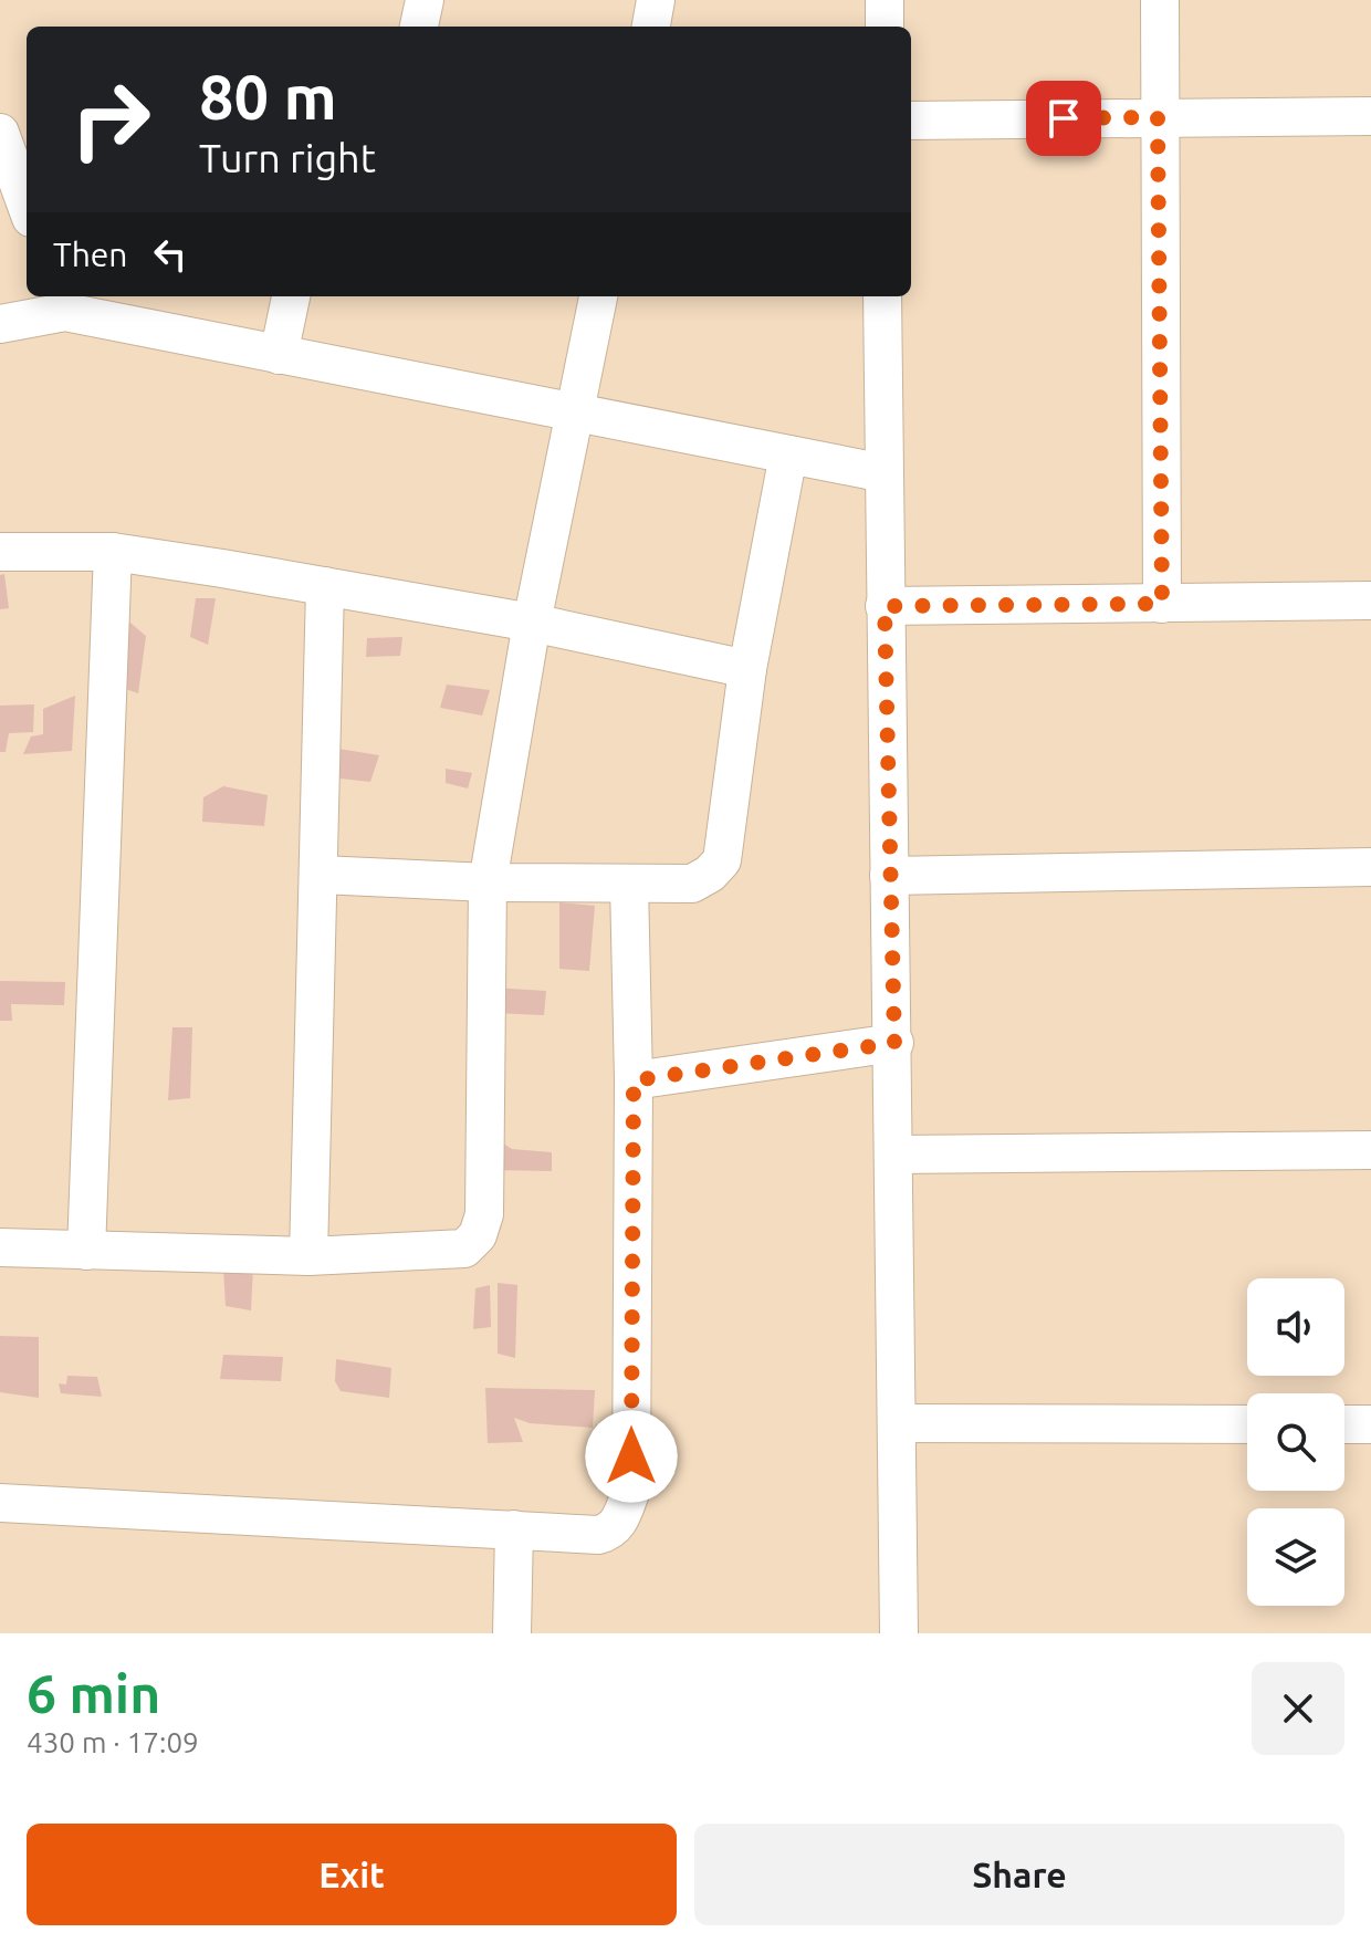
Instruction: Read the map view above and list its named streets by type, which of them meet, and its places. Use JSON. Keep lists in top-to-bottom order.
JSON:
{
  "page": {
    "turn": ["80 m", "Turn right"],
    "then": "Then",
    "heading": ["6 min", "430 m · 17:09"],
    "buttons": ["Exit", "Share"]
  }
}
